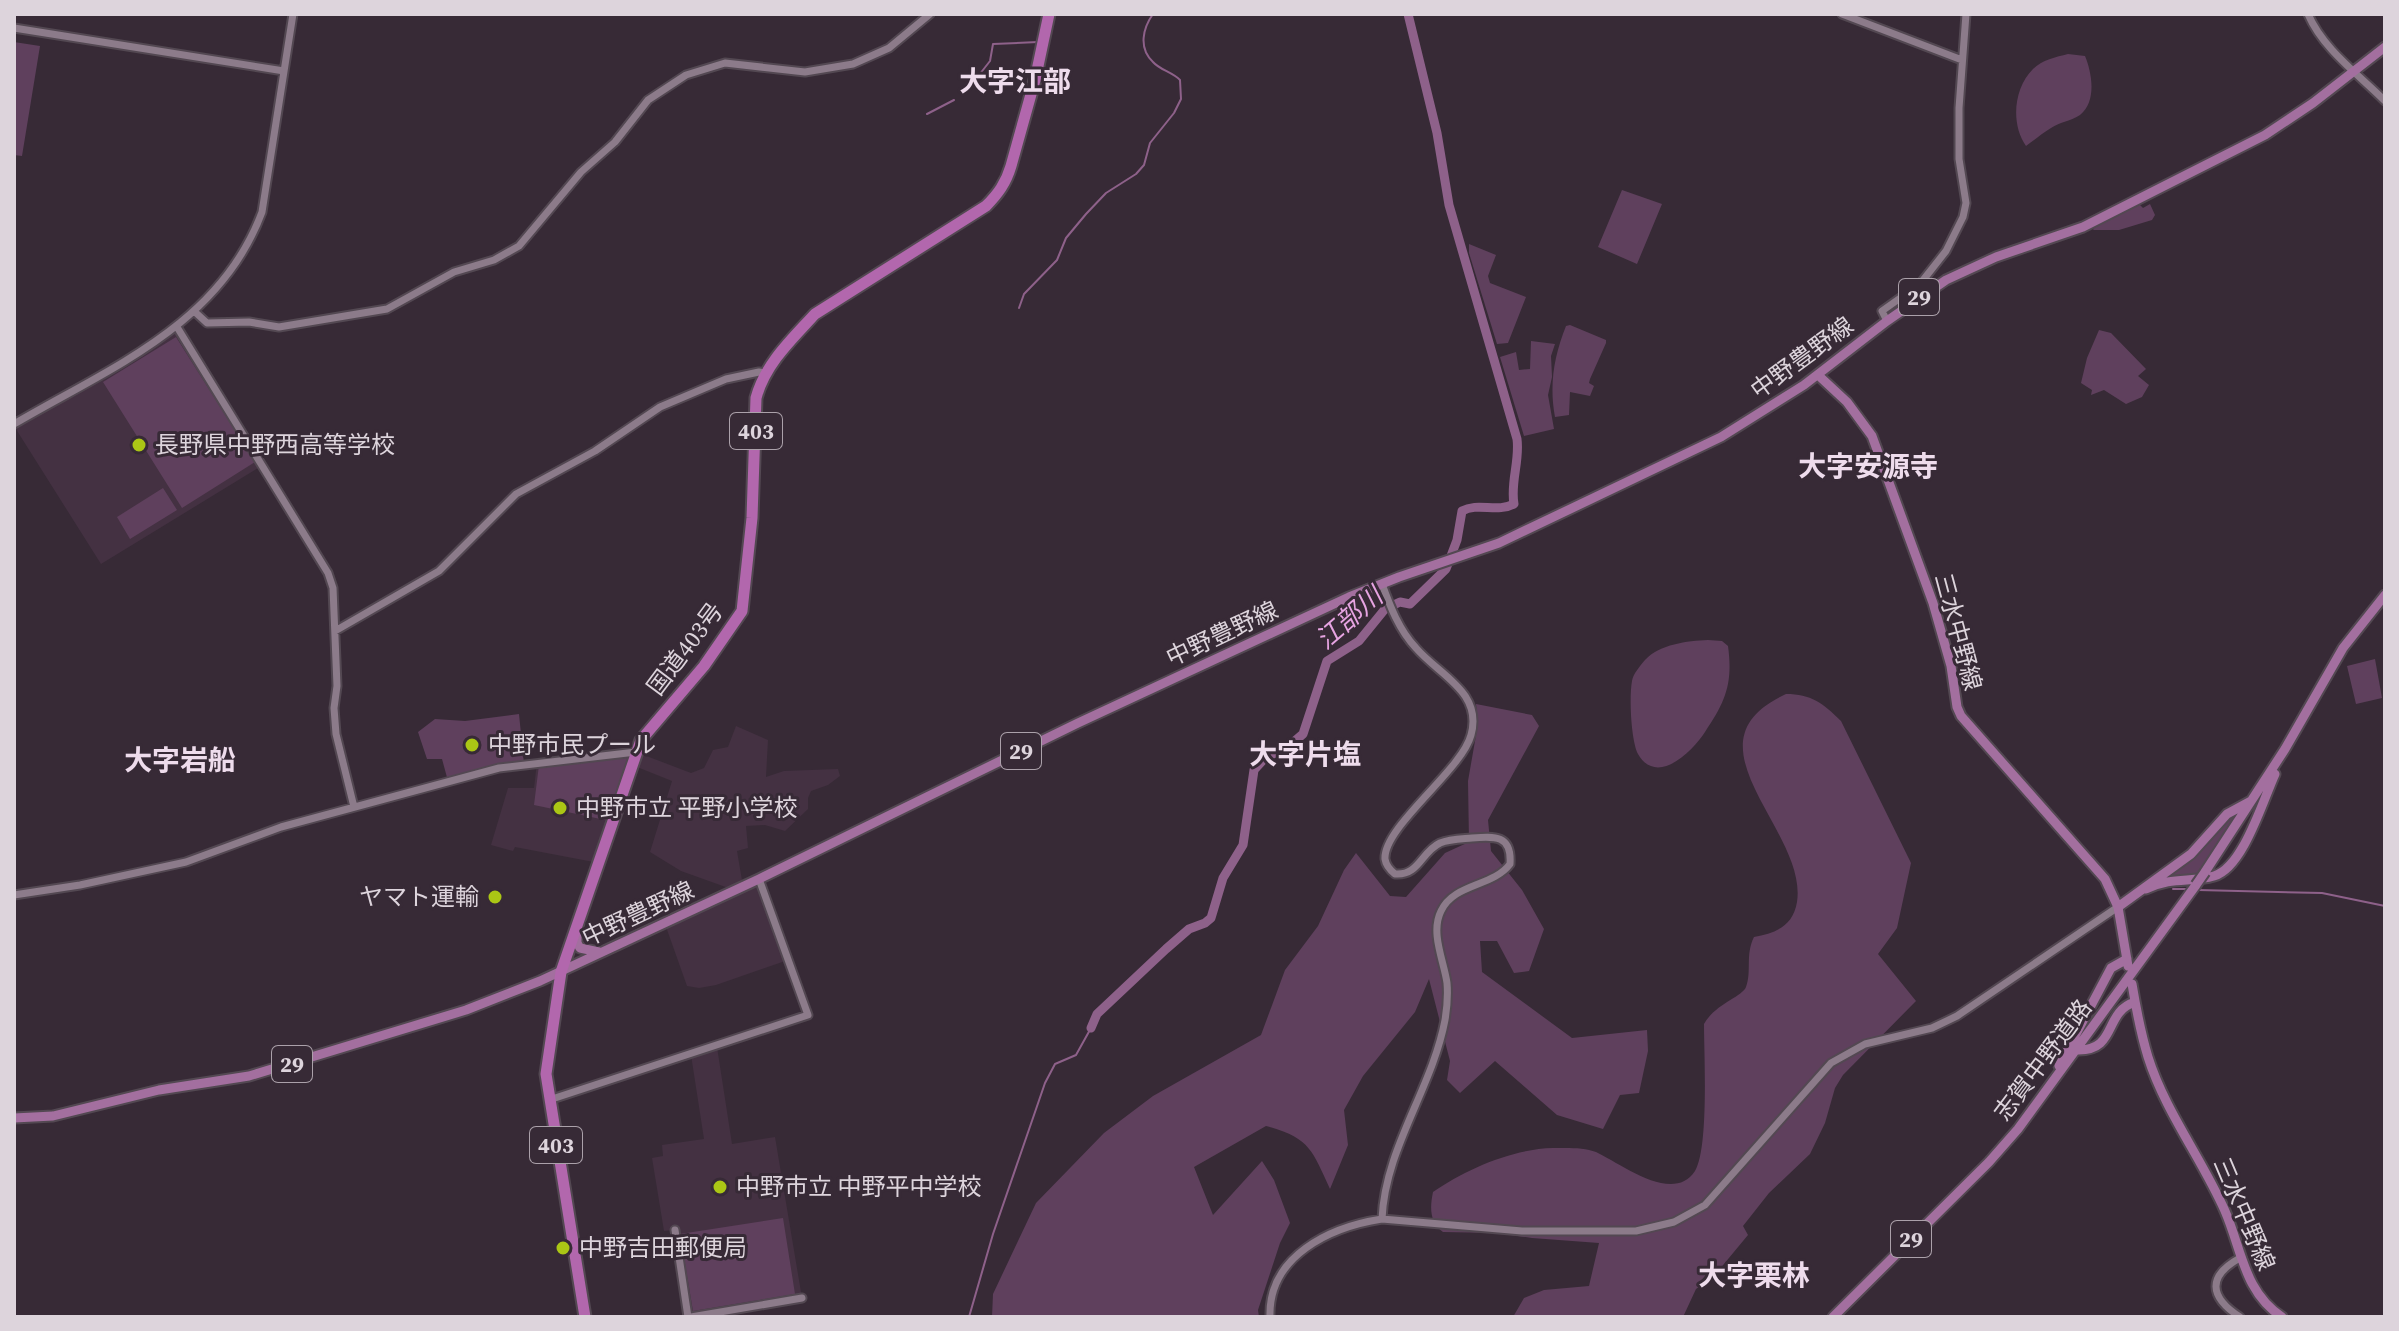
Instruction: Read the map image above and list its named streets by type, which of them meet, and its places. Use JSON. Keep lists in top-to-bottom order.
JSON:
{
  "streets": {
    "highway": ["403", "国道403号"],
    "main road": [
      "29",
      "中野豊野線",
      "三水中野線",
      "志賀中野道路"
    ]
  },
  "crossings": [
    ["29", "三水中野線"],
    ["29", "志賀中野道路"],
    ["中野豊野線", "三水中野線"],
    ["中野豊野線", "国道403号"],
    ["三水中野線", "志賀中野道路"]
  ],
  "districts": [
    "大字江部",
    "大字安源寺",
    "大字片塩",
    "大字岩船",
    "大字栗林"
  ],
  "water": ["江部川"],
  "places": [
    "長野県中野西高等学校",
    "中野市民プール",
    "中野市立 平野小学校",
    "ヤマト運輸",
    "中野市立 中野平中学校",
    "中野吉田郵便局"
  ]
}
